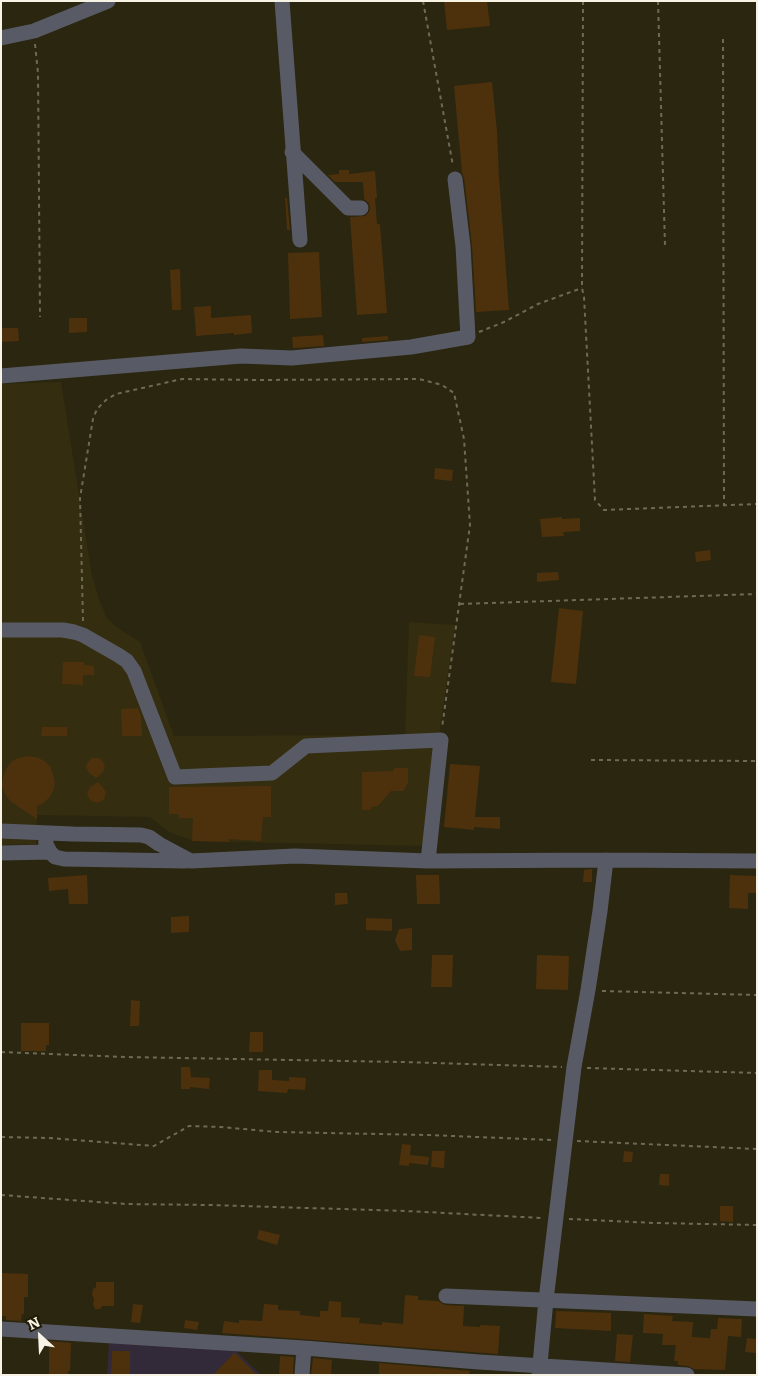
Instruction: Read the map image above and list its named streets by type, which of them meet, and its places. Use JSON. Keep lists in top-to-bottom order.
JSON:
{
  "north": "top left"
}
